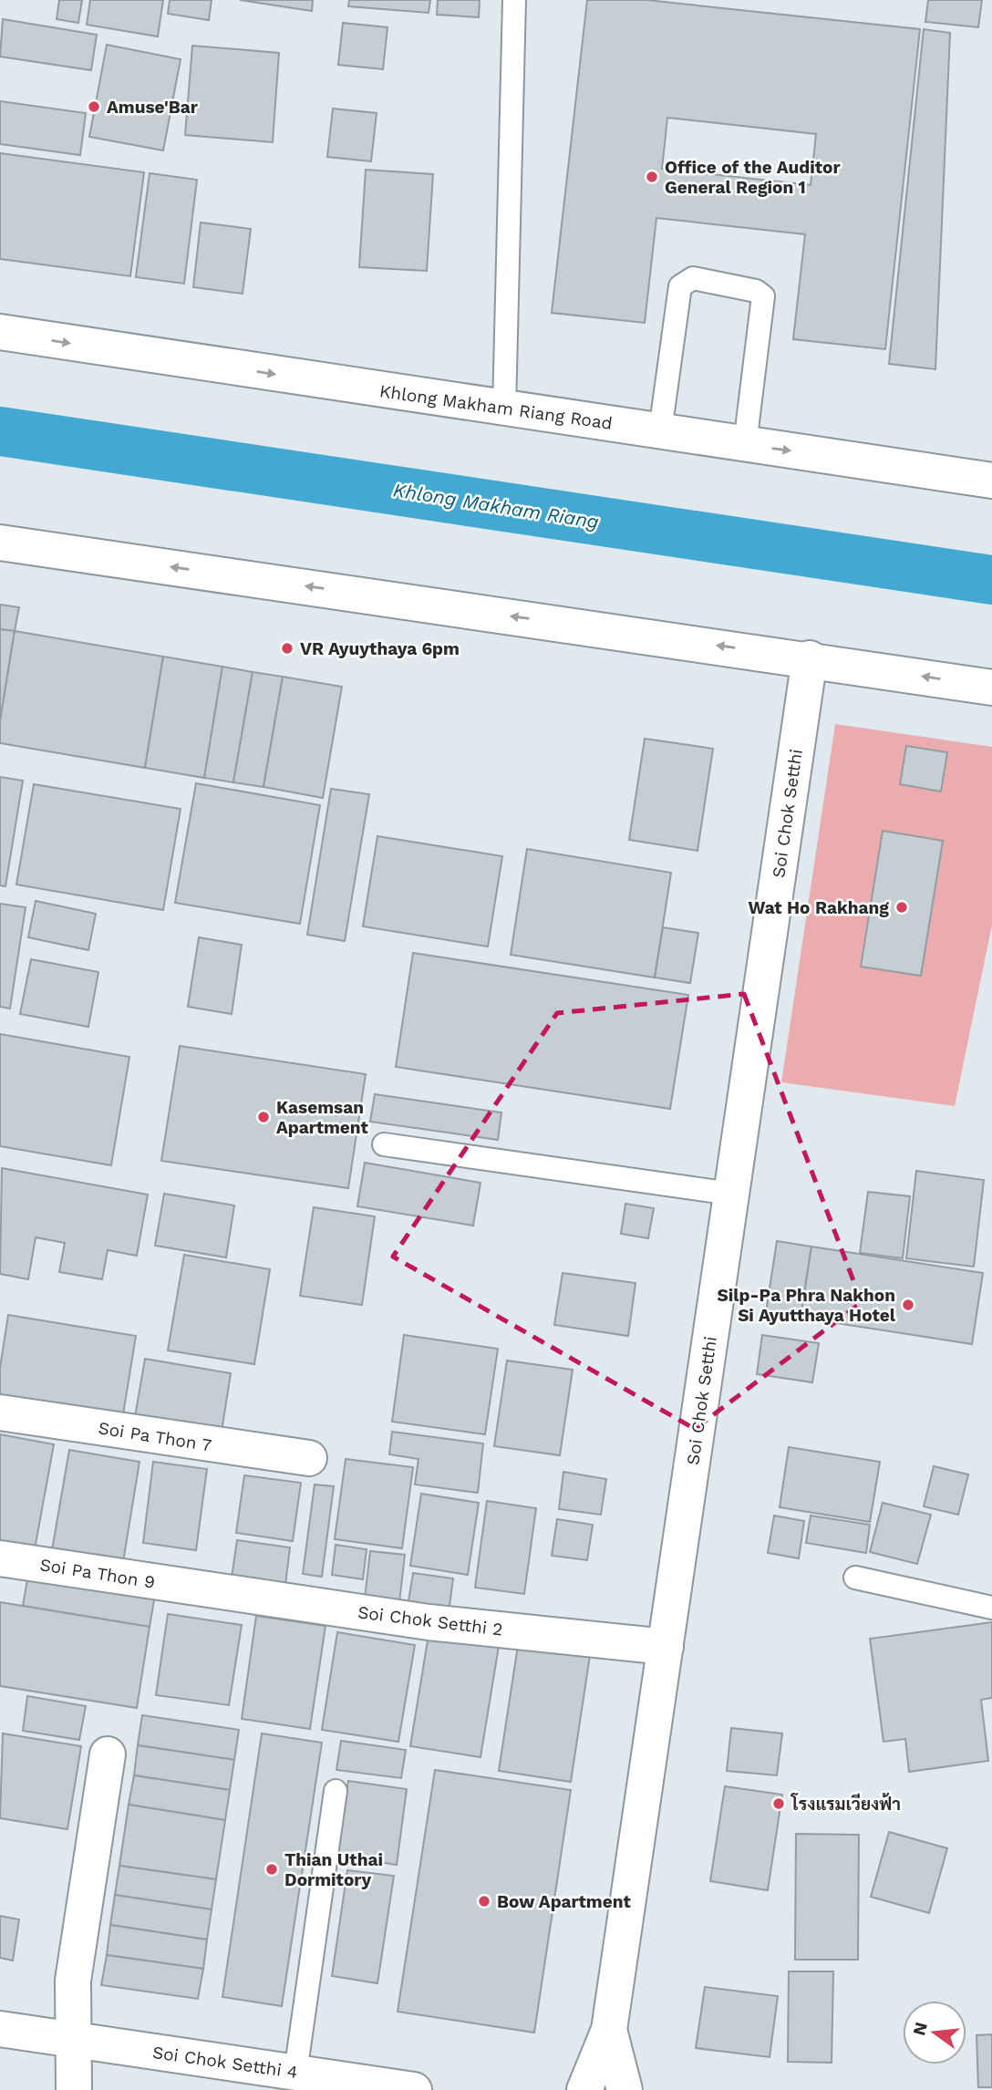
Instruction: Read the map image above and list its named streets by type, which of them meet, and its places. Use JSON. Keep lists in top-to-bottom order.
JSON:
{
  "streets": {
    "street": [
      "Khlong Makham Riang Road",
      "Soi Chok Setthi",
      "Soi Pa Thon 7",
      "Soi Pa Thon 9",
      "Soi Chok Setthi 2",
      "Soi Chok Setthi 4"
    ]
  },
  "crossings": [
    ["Soi Chok Setthi", "Soi Chok Setthi 2"],
    ["Soi Pa Thon 9", "Soi Chok Setthi 2"]
  ],
  "water": ["Khlong Makham Riang"],
  "places": [
    "Amuse'Bar",
    "Office of the Auditor General Region 1",
    "VR Ayuythaya 6pm",
    "Wat Ho Rakhang",
    "Kasemsan Apartment",
    "Silp-Pa Phra Nakhon Si Ayutthaya Hotel",
    "โรงแรมเวียงฟ้า",
    "Thian Uthai Dormitory",
    "Bow Apartment"
  ],
  "north": "left"
}
